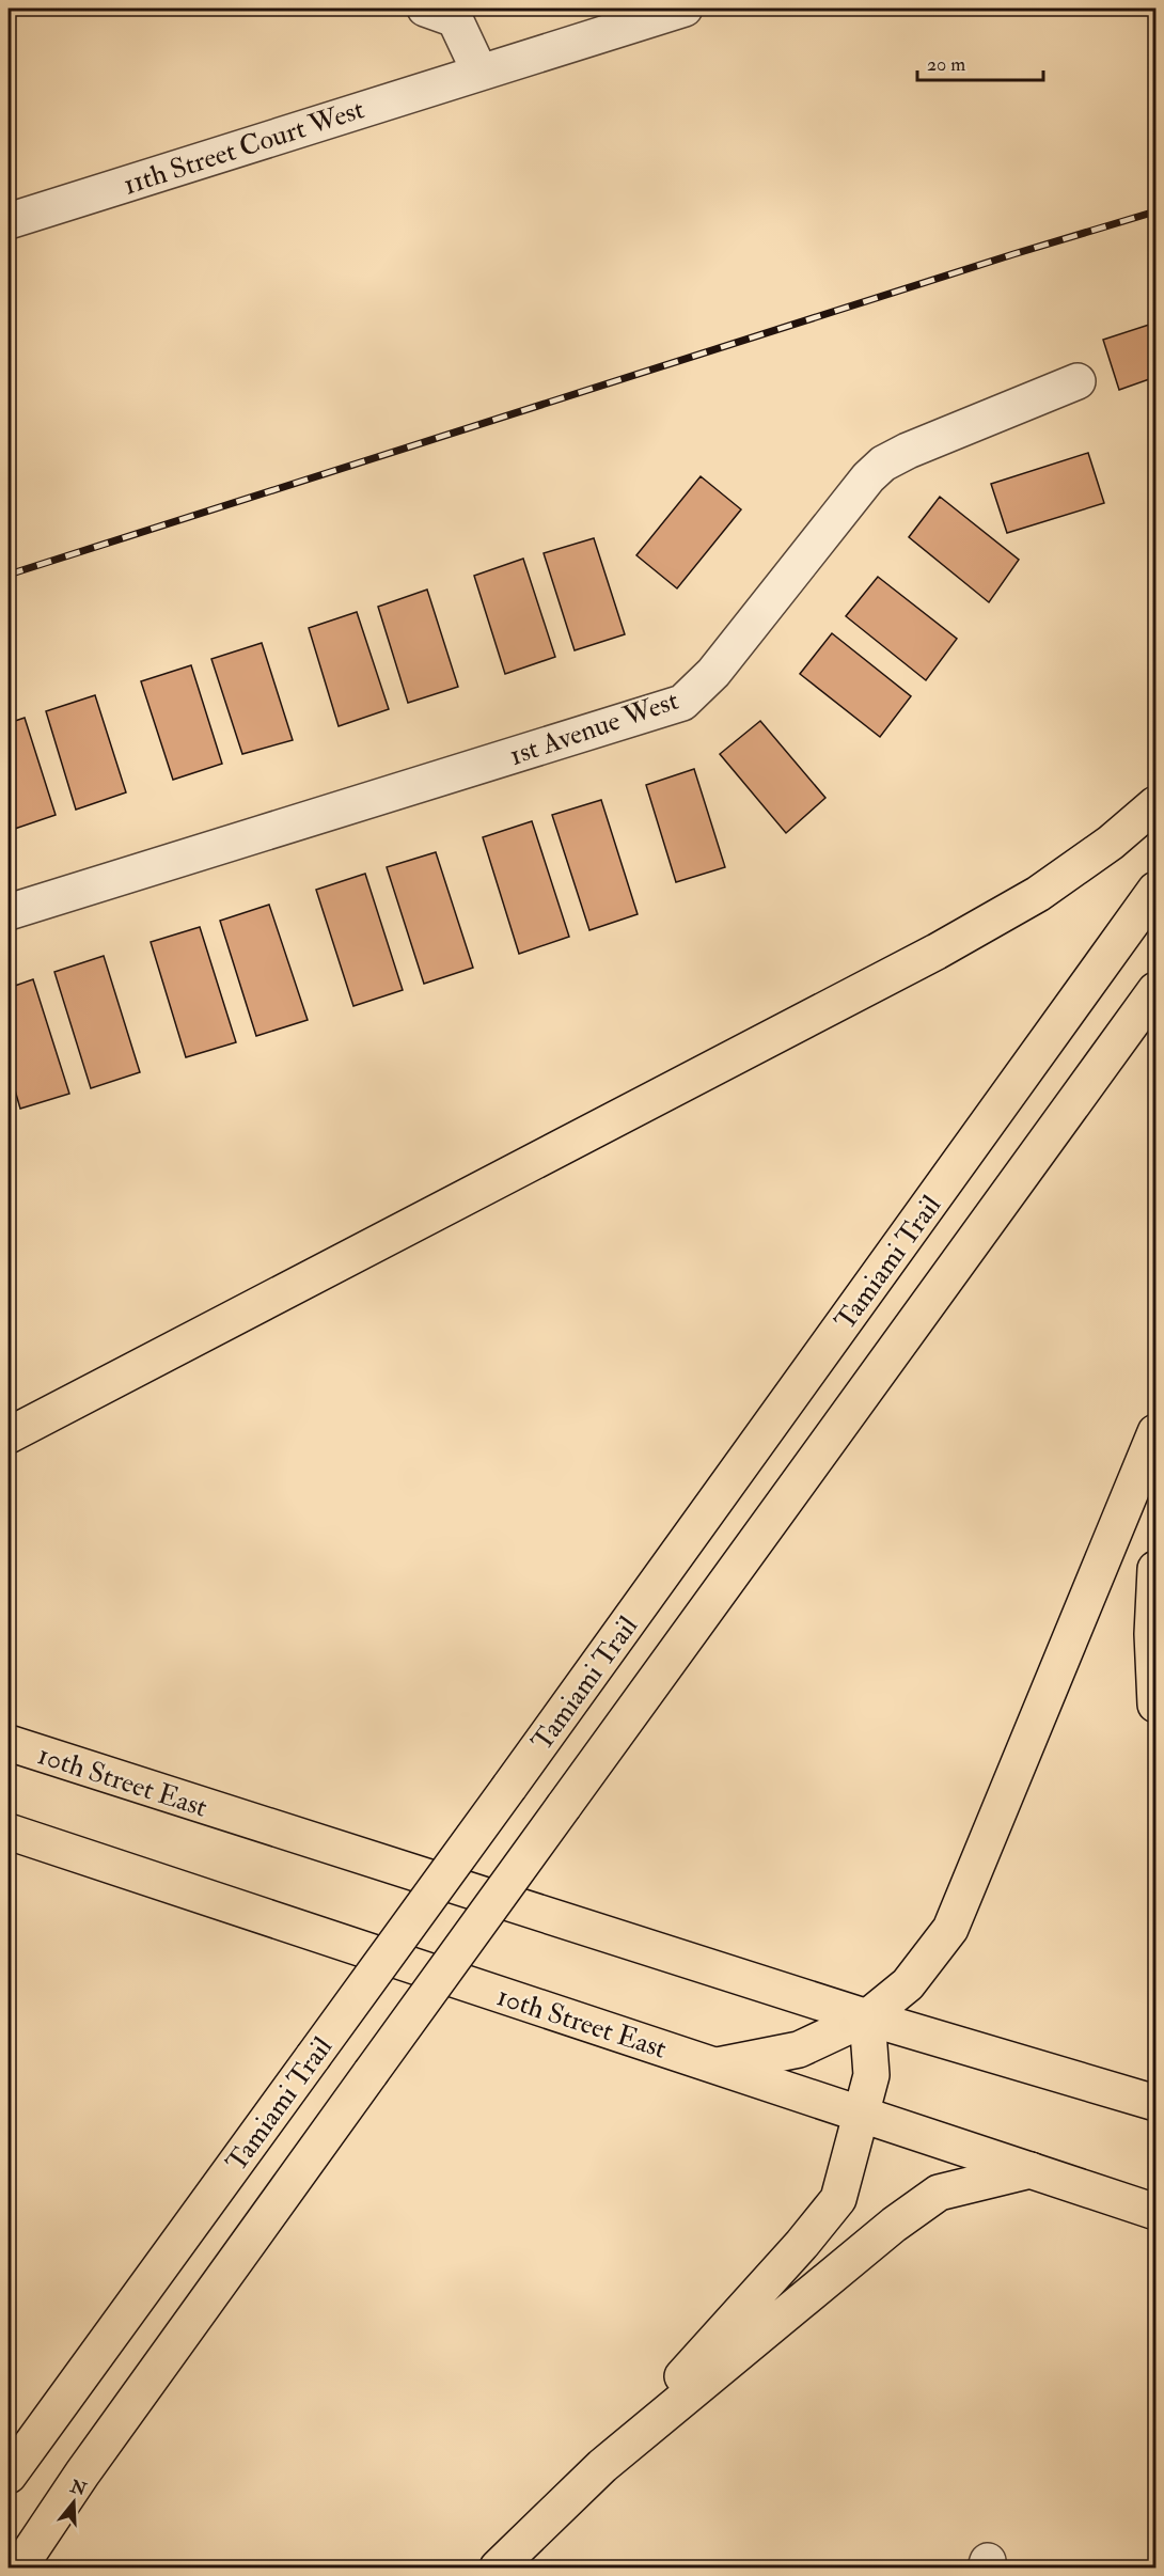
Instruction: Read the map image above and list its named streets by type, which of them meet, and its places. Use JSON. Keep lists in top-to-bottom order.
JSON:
{
  "streets": {
    "main road": ["Tamiami Trail", "10th Street East"],
    "street": ["11th Street Court West", "1st Avenue West"]
  },
  "scale_bar": "20 m",
  "north": "top"
}
